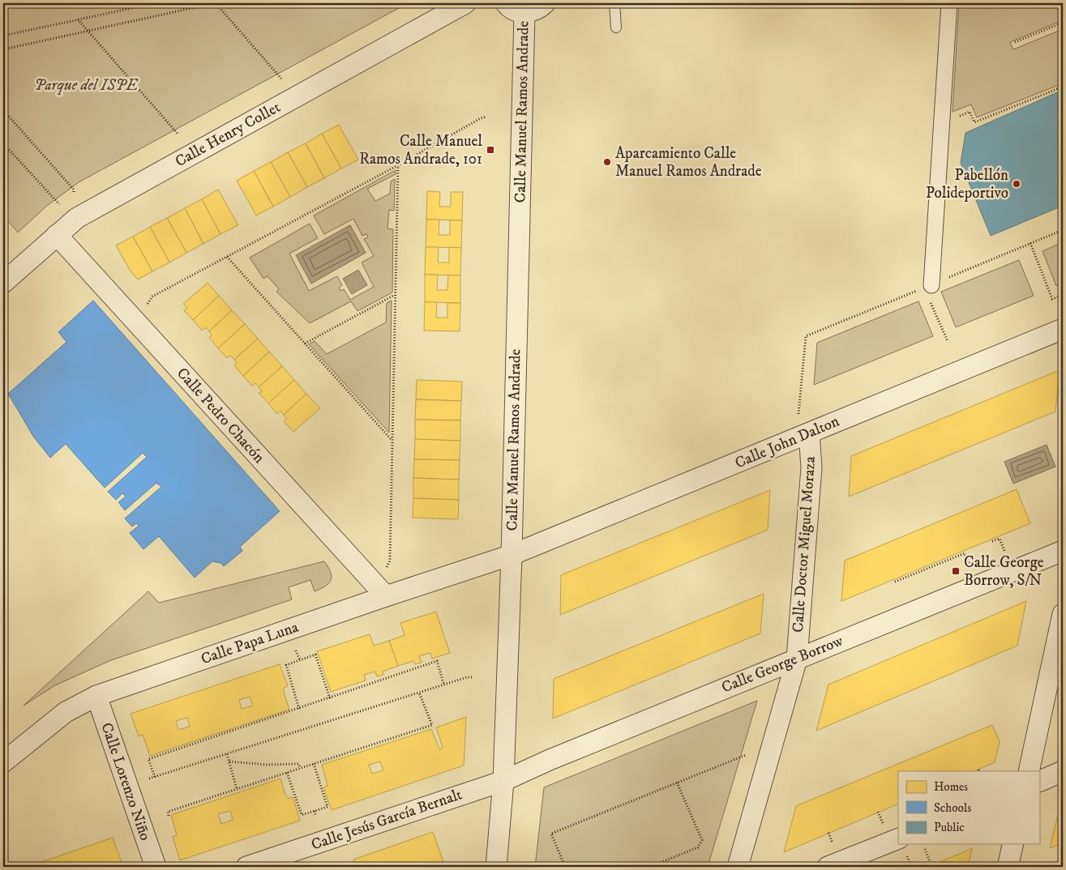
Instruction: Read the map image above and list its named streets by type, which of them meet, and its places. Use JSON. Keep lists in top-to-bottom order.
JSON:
{
  "streets": {
    "street": [
      "Calle Manuel Ramos Andrade",
      "Calle Henry Collet",
      "Calle Pedro Chacón",
      "Calle John Dalton",
      "Calle Doctor Miguel Moraza",
      "Calle Papa Luna",
      "Calle George Borrow",
      "Calle Lorenzo Niño",
      "Calle Jesús García Bernalt"
    ]
  },
  "crossings": [
    ["Calle Manuel Ramos Andrade", "Calle John Dalton"],
    ["Calle Manuel Ramos Andrade", "Calle Papa Luna"],
    ["Calle Manuel Ramos Andrade", "Calle George Borrow"],
    ["Calle Manuel Ramos Andrade", "Calle Jesús García Bernalt"],
    ["Calle Henry Collet", "Calle Pedro Chacón"],
    ["Calle Pedro Chacón", "Calle Papa Luna"],
    ["Calle John Dalton", "Calle Doctor Miguel Moraza"],
    ["Calle John Dalton", "Calle Papa Luna"],
    ["Calle Doctor Miguel Moraza", "Calle George Borrow"],
    ["Calle Papa Luna", "Calle Lorenzo Niño"],
    ["Calle George Borrow", "Calle Jesús García Bernalt"]
  ],
  "parks": ["Parque del ISPE"],
  "places": {
    "transit": ["Calle Manuel Ramos Andrade, 101", "Calle George Borrow, S/N"],
    "other": ["Aparcamiento Calle Manuel Ramos Andrade", "Pabellón Polideportivo"]
  },
  "legend": ["Homes", "Schools", "Public"]
}
